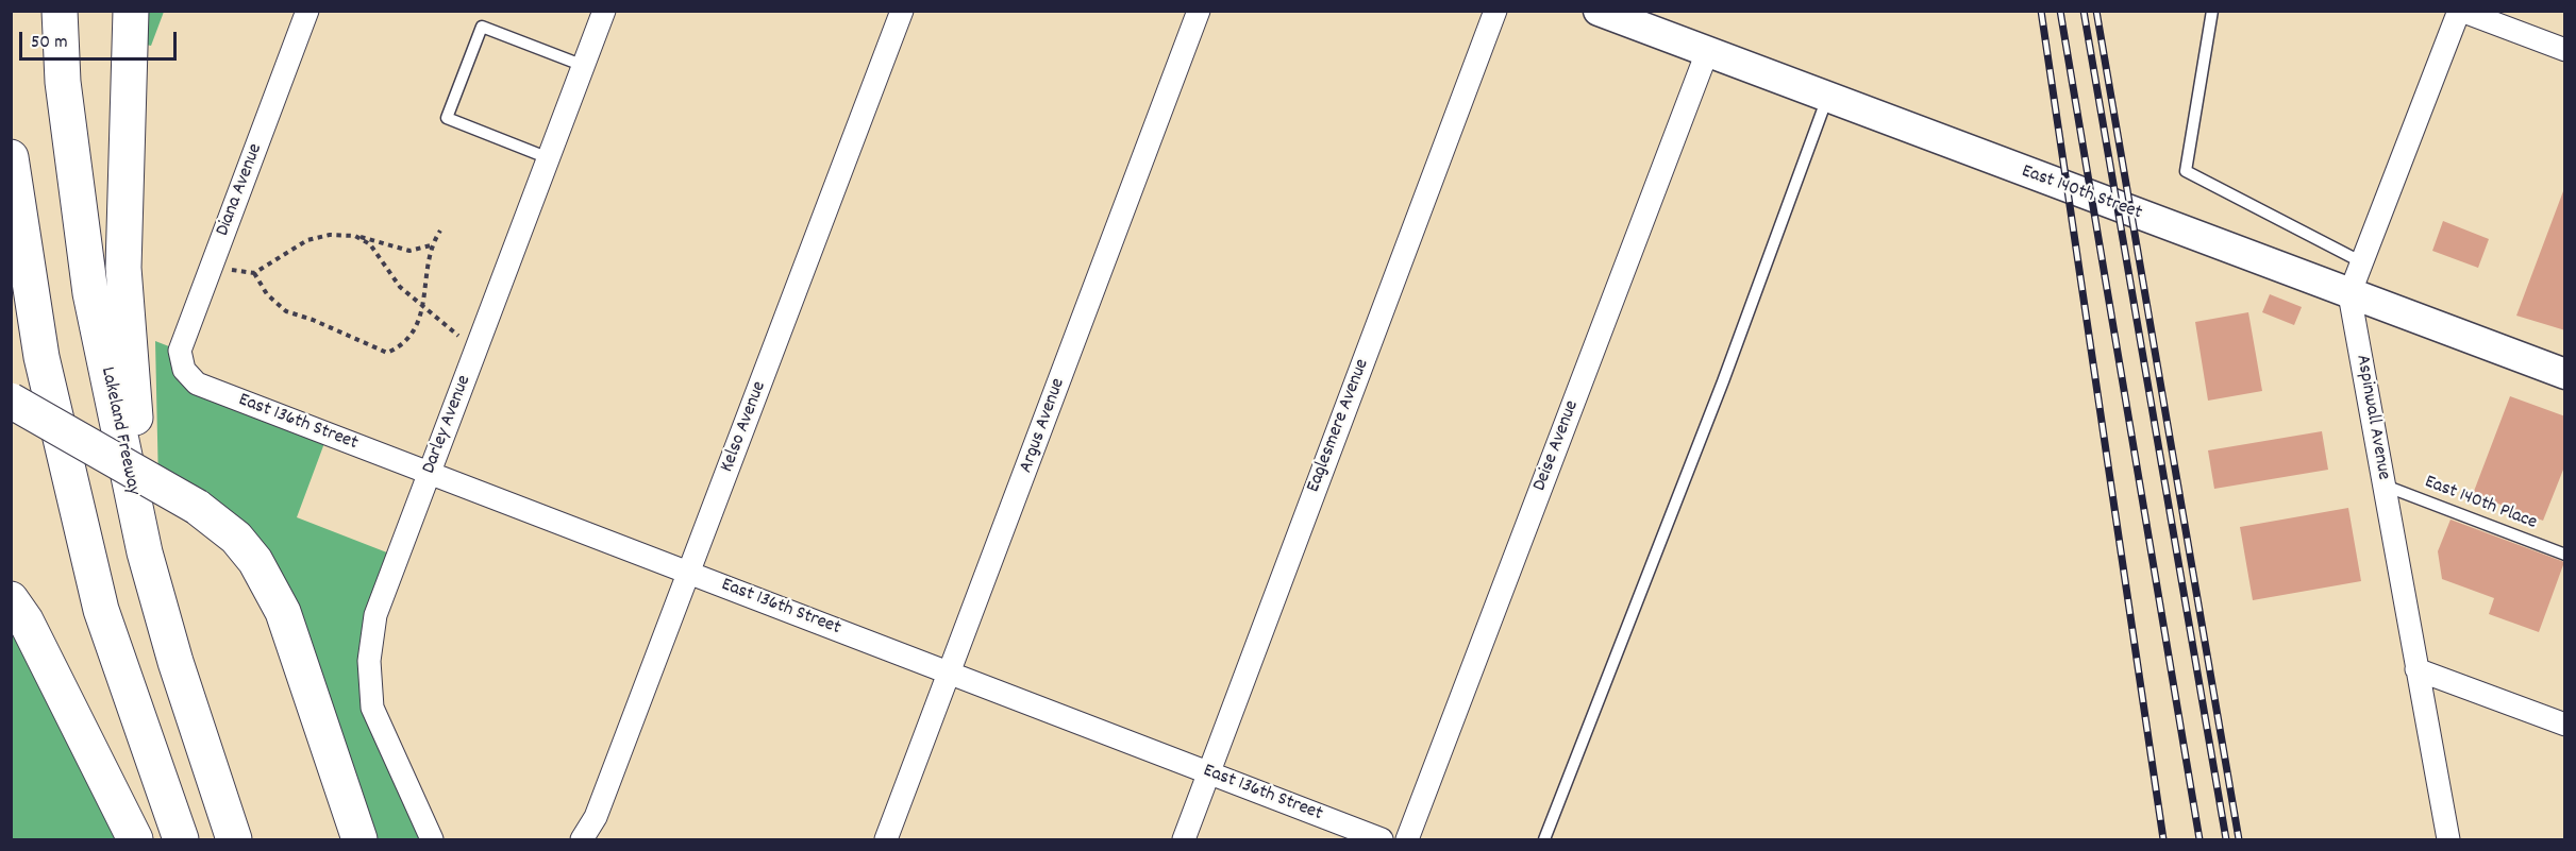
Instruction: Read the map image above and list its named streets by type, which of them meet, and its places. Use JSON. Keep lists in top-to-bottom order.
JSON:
{
  "streets": {
    "highway": ["Lakeland Freeway"],
    "street": [
      "Diana Avenue",
      "East 140th Street",
      "Aspinwall Avenue",
      "East 136th Street",
      "Darley Avenue",
      "Argus Avenue",
      "Eaglesmere Avenue",
      "Kelso Avenue",
      "Deise Avenue"
    ],
    "lane": ["East 140th Place"]
  },
  "crossings": [
    ["Diana Avenue", "East 136th Street"],
    ["East 140th Street", "Aspinwall Avenue"],
    ["East 140th Street", "Deise Avenue"],
    ["Aspinwall Avenue", "East 140th Place"],
    ["East 136th Street", "Darley Avenue"],
    ["East 136th Street", "Argus Avenue"],
    ["East 136th Street", "Eaglesmere Avenue"],
    ["East 136th Street", "Kelso Avenue"]
  ],
  "scale_bar": "50 m"
}
